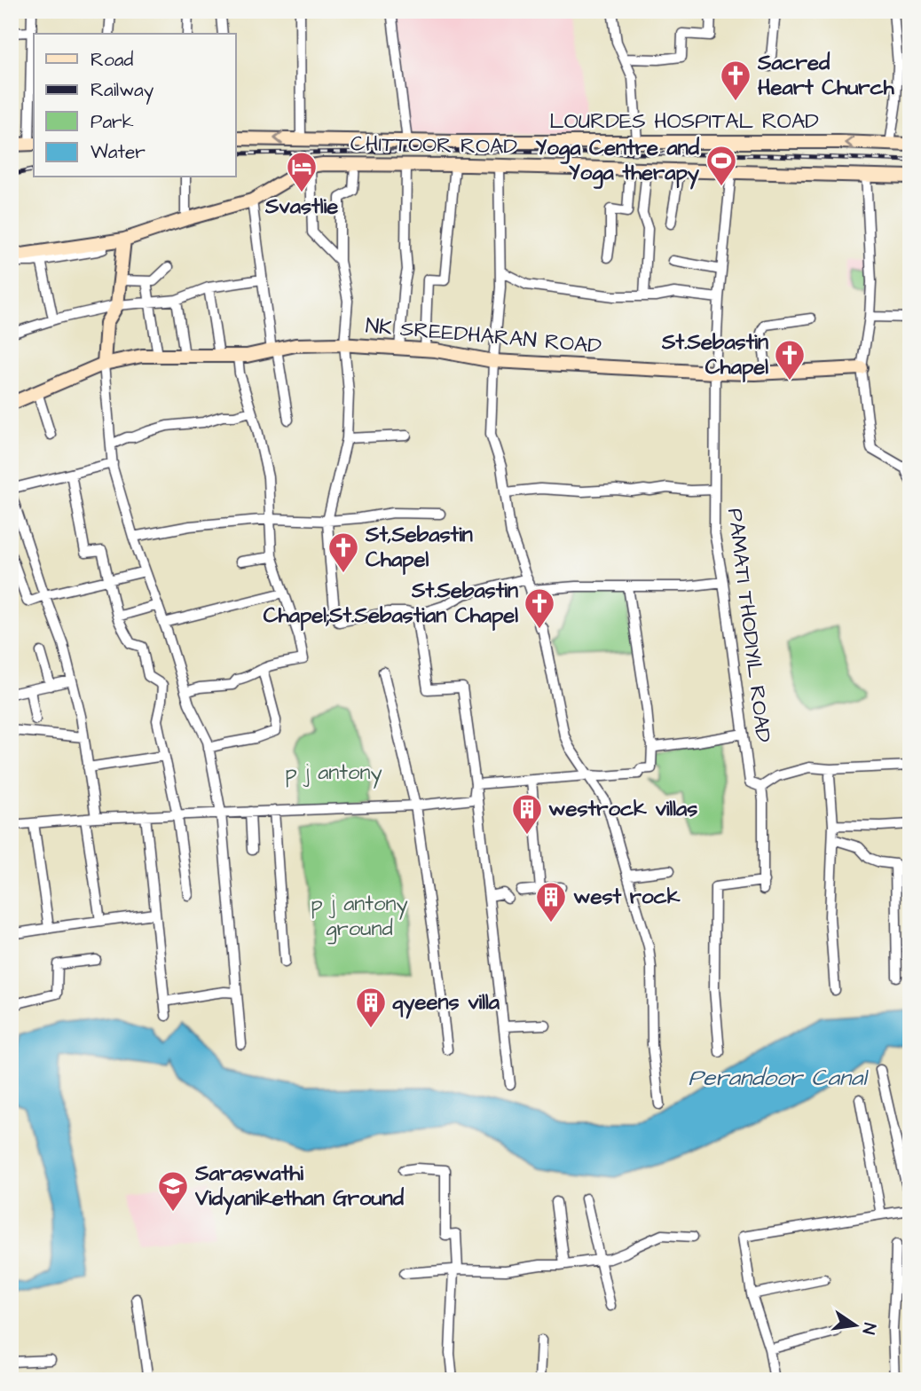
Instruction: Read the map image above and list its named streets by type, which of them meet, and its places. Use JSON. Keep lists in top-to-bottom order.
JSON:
{
  "streets": {
    "street": [
      "LOURDES HOSPITAL ROAD",
      "CHITTOOR ROAD",
      "NK SREEDHARAN ROAD",
      "PAMATI THODIYIL ROAD"
    ]
  },
  "crossings": [
    ["CHITTOOR ROAD", "PAMATI THODIYIL ROAD"],
    ["NK SREEDHARAN ROAD", "PAMATI THODIYIL ROAD"]
  ],
  "one_way": ["LOURDES HOSPITAL ROAD"],
  "water": ["Perandoor Canal"],
  "parks": ["p j antony", "p j antony ground"],
  "places": {
    "church": [
      "Sacred Heart Church",
      "St.Sebastin Chapel",
      "St,Sebastin Chapel",
      "St.Sebastin Chapel;St.Sebastian Chapel"
    ],
    "sports": ["Yoga Centre and Yoga therapy"],
    "hotel": ["Svastlie"],
    "building": ["westrock villas", "west rock", "qyeens villa"],
    "school or university": ["Saraswathi Vidyanikethan Ground"]
  },
  "legend": [
    "Road",
    "Railway",
    "Park",
    "Water"
  ],
  "north": "right"
}
